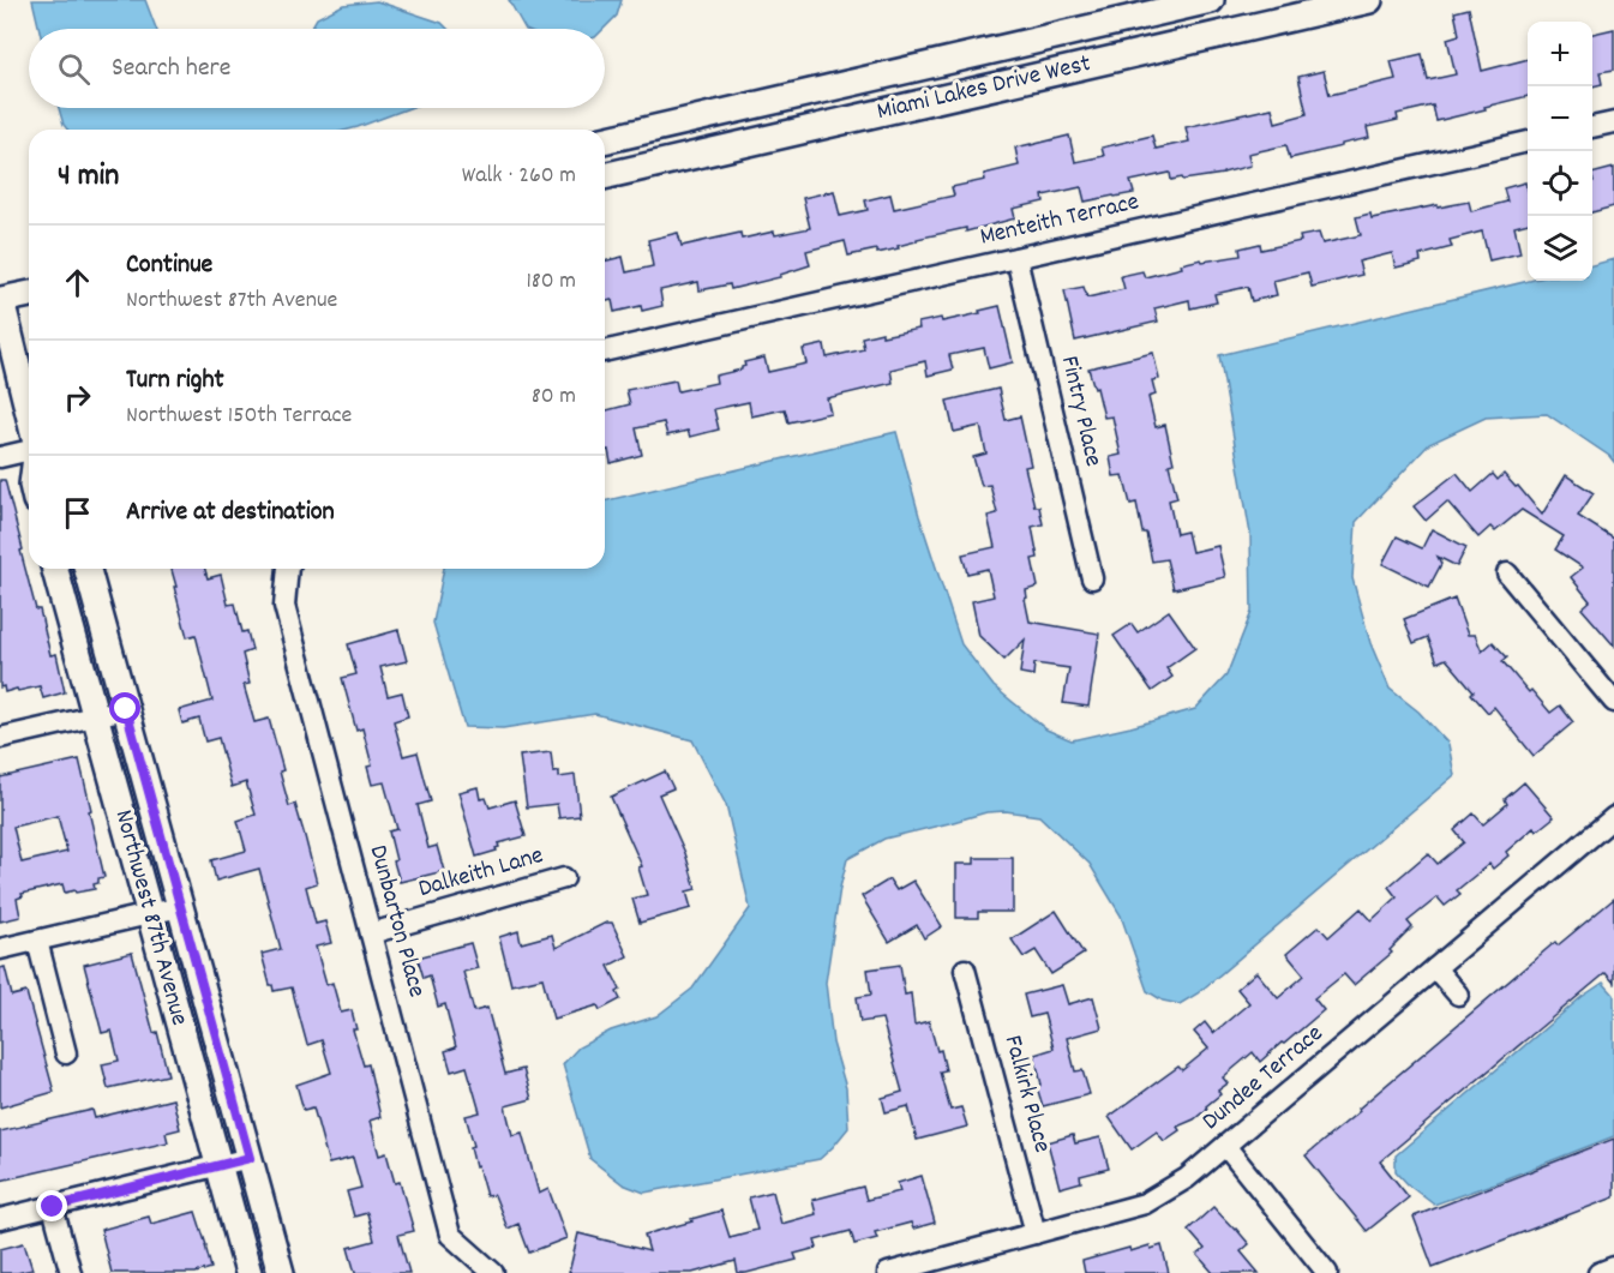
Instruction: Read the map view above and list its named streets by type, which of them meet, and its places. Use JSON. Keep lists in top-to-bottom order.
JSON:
{
  "streets": {
    "main road": ["Miami Lakes Drive West", "Northwest 87th Avenue"],
    "street": [
      "Menteith Terrace",
      "Fintry Place",
      "Dalkeith Lane",
      "Dunbarton Place",
      "Dundee Terrace",
      "Falkirk Place"
    ]
  },
  "crossings": [
    ["Menteith Terrace", "Fintry Place"],
    ["Dalkeith Lane", "Dunbarton Place"],
    ["Dundee Terrace", "Falkirk Place"]
  ],
  "page": {
    "map_buttons": ["+", "−"],
    "search": "Search here",
    "heading": ["4 min", "Walk · 260 m"],
    "list": [
      ["Continue", "Northwest 87th Avenue", "180 m"],
      ["Turn right", "Northwest 150th Terrace", "80 m"],
      "Arrive at destination"
    ]
  }
}
